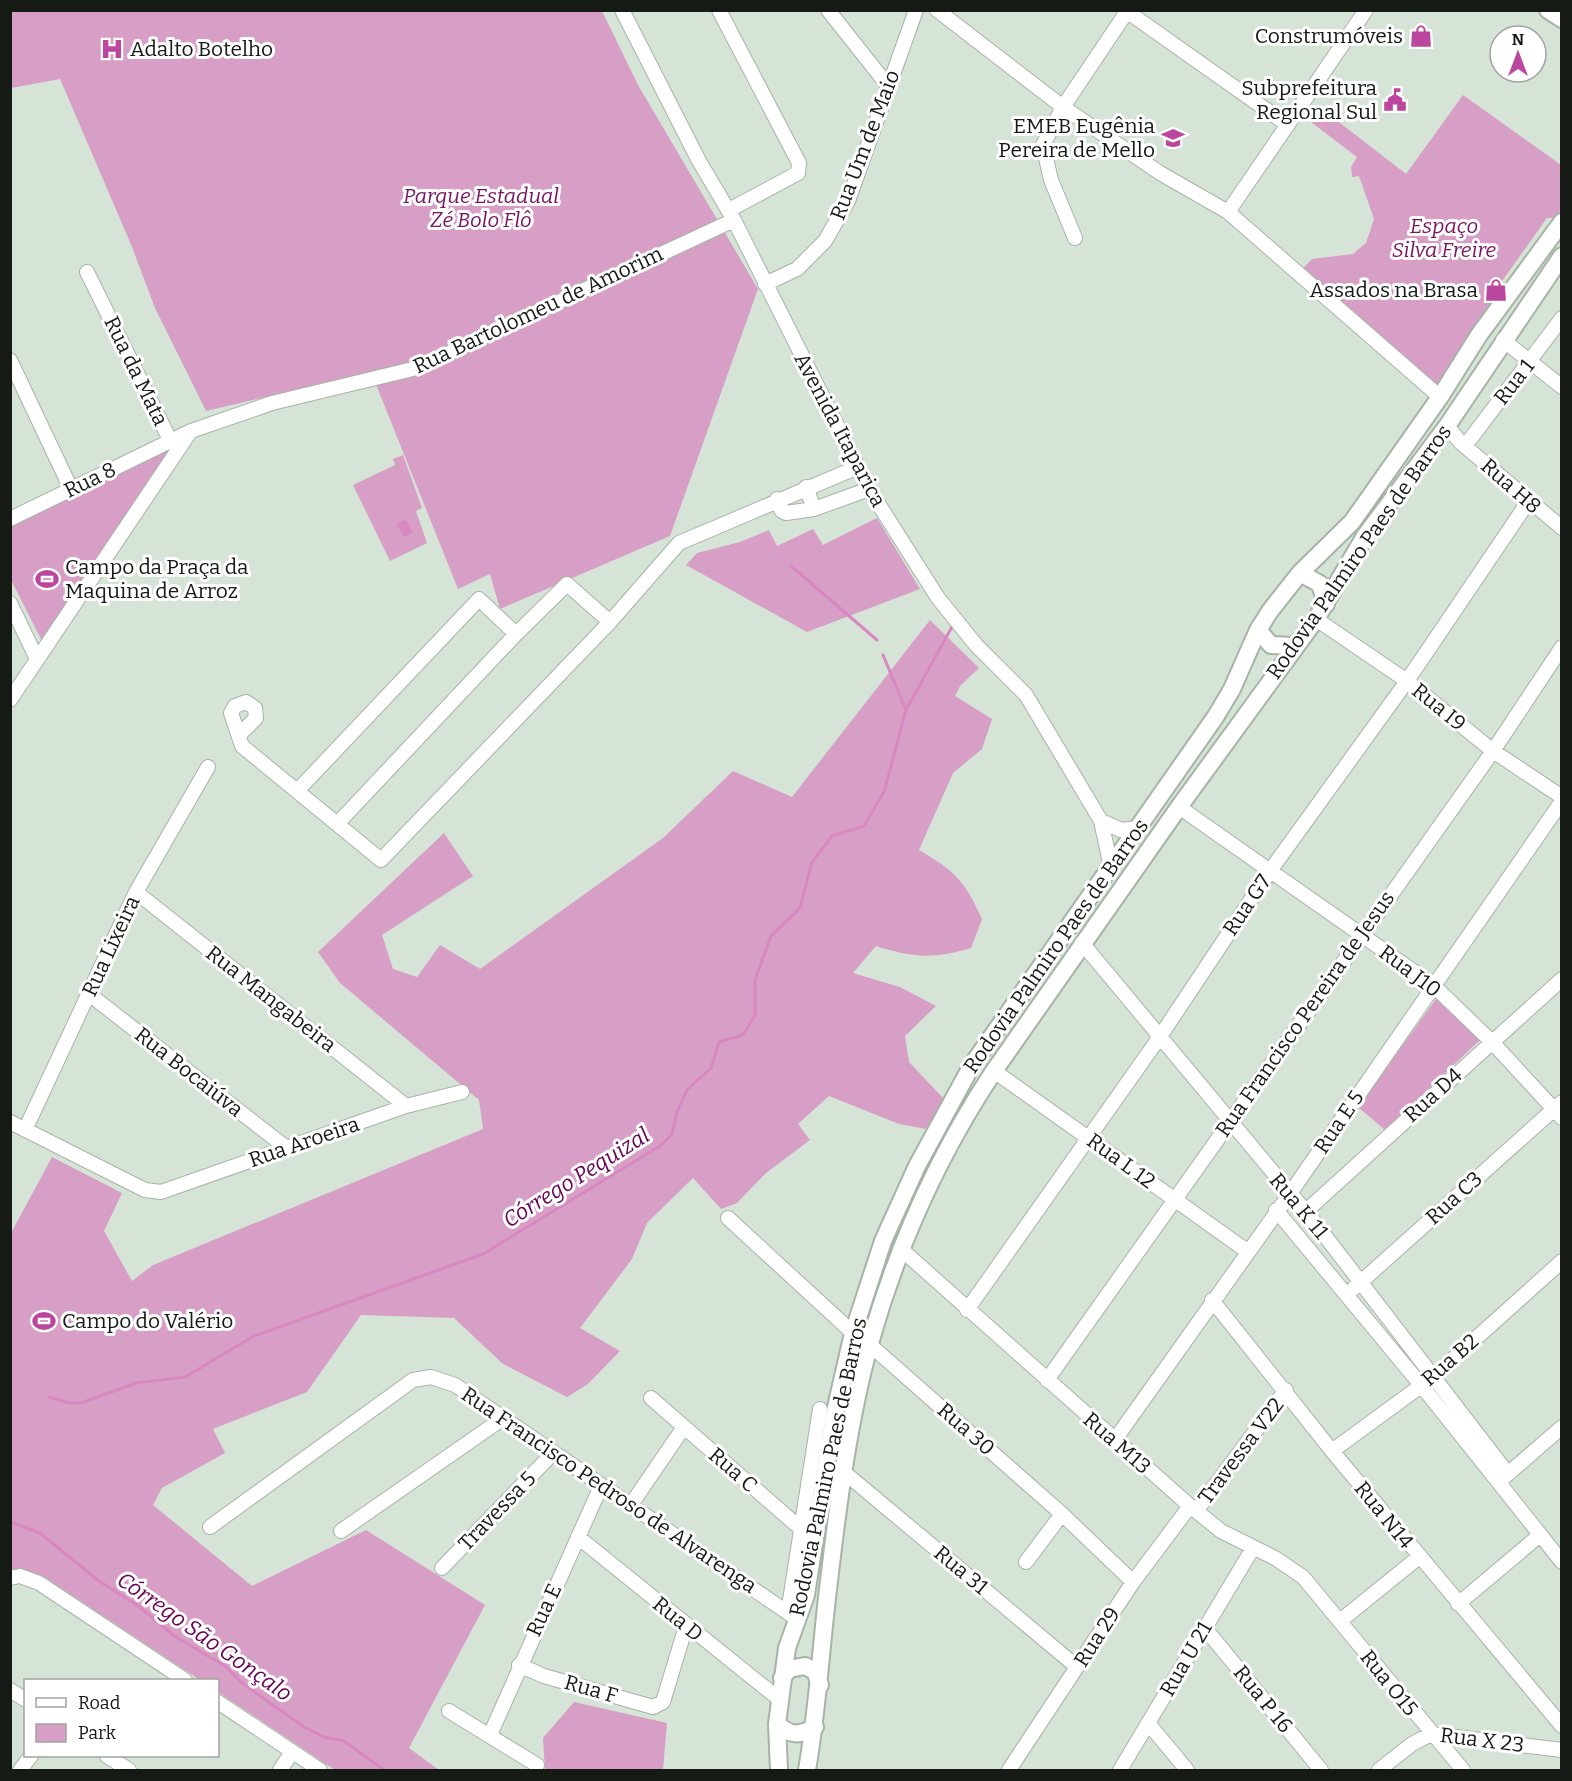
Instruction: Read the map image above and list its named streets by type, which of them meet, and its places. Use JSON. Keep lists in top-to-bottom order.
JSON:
{
  "streets": {
    "main road": ["Rodovia Palmiro Paes de Barros"],
    "street": [
      "Rua Um de Maio",
      "Rua Bartolomeu de Amorim",
      "Rua da Mata",
      "Rua 1",
      "Avenida Itaparica",
      "Rua 8",
      "Rua H8",
      "Rua I9",
      "Rua G7",
      "Rua Lixeira",
      "Rua J10",
      "Rua Mangabeira",
      "Rua Francisco Pereira de Jesus",
      "Rua Bocaiúva",
      "Rua D4",
      "Rua E 5",
      "Rua Aroeira",
      "Rua L 12",
      "Rua C3",
      "Rua K 11",
      "Rua B2",
      "Rua 30",
      "Rua M13",
      "Travessa V22",
      "Rua C",
      "Rua Francisco Pedroso de Alvarenga",
      "Travessa 5",
      "Rua N14",
      "Rua 31",
      "Rua E",
      "Rua D",
      "Rua 29",
      "Rua U 21",
      "Rua O15",
      "Rua F",
      "Rua P 16",
      "Rua X 23"
    ]
  },
  "crossings": [
    ["Rua Um de Maio", "Avenida Itaparica"],
    ["Rua Bartolomeu de Amorim", "Rua da Mata"],
    ["Rua Bartolomeu de Amorim", "Avenida Itaparica"],
    ["Rua da Mata", "Rua 8"],
    ["Rua 1", "Rua H8"],
    ["Avenida Itaparica", "Rodovia Palmiro Paes de Barros"],
    ["Rua H8", "Rodovia Palmiro Paes de Barros"],
    ["Rua H8", "Rua G7"],
    ["Rodovia Palmiro Paes de Barros", "Rua I9"],
    ["Rodovia Palmiro Paes de Barros", "Rua J10"],
    ["Rodovia Palmiro Paes de Barros", "Rua L 12"],
    ["Rodovia Palmiro Paes de Barros", "Rua K 11"],
    ["Rodovia Palmiro Paes de Barros", "Rua 30"],
    ["Rodovia Palmiro Paes de Barros", "Rua M13"],
    ["Rodovia Palmiro Paes de Barros", "Rua C"],
    ["Rodovia Palmiro Paes de Barros", "Rua Francisco Pedroso de Alvarenga"],
    ["Rodovia Palmiro Paes de Barros", "Rua 31"],
    ["Rodovia Palmiro Paes de Barros", "Rua D"],
    ["Rua I9", "Rua G7"],
    ["Rua I9", "Rua Francisco Pereira de Jesus"],
    ["Rua I9", "Rua E 5"],
    ["Rua G7", "Rua J10"],
    ["Rua G7", "Rua L 12"],
    ["Rua G7", "Rua K 11"],
    ["Rua G7", "Rua M13"],
    ["Rua Lixeira", "Rua Mangabeira"],
    ["Rua Lixeira", "Rua Bocaiúva"],
    ["Rua Lixeira", "Rua Aroeira"],
    ["Rua J10", "Rua Francisco Pereira de Jesus"],
    ["Rua J10", "Rua D4"],
    ["Rua J10", "Rua E 5"],
    ["Rua J10", "Rua C3"],
    ["Rua Mangabeira", "Rua Aroeira"],
    ["Rua Francisco Pereira de Jesus", "Rua L 12"],
    ["Rua Francisco Pereira de Jesus", "Rua K 11"],
    ["Rua Francisco Pereira de Jesus", "Rua M13"],
    ["Rua Bocaiúva", "Rua Aroeira"],
    ["Rua D4", "Rua K 11"],
    ["Rua E 5", "Rua L 12"],
    ["Rua E 5", "Rua K 11"],
    ["Rua E 5", "Rua M13"],
    ["Rua E 5", "Rua N14"],
    ["Rua C3", "Rua K 11"],
    ["Rua K 11", "Rua B2"],
    ["Rua B2", "Rua N14"],
    ["Rua 30", "Rua 29"],
    ["Rua M13", "Travessa V22"],
    ["Rua M13", "Rua 29"],
    ["Rua M13", "Rua U 21"],
    ["Rua M13", "Rua O15"],
    ["Travessa V22", "Rua N14"],
    ["Travessa V22", "Rua 29"],
    ["Rua Francisco Pedroso de Alvarenga", "Travessa 5"],
    ["Rua Francisco Pedroso de Alvarenga", "Rua E"],
    ["Rua 31", "Rua 29"],
    ["Rua E", "Rua D"],
    ["Rua E", "Rua F"],
    ["Rua D", "Rua F"],
    ["Rua U 21", "Rua P 16"],
    ["Rua O15", "Rua X 23"]
  ],
  "water": ["Córrego Pequizal", "Córrego São Gonçalo"],
  "parks": ["Parque Estadual Zé Bolo Flô", "Espaço Silva Freire"],
  "places": {
    "shop": ["Construmóveis", "Assados na Brasa"],
    "hospital": ["Adalto Botelho"],
    "public building": ["Subprefeitura Regional Sul"],
    "school or university": ["EMEB Eugênia Pereira de Mello"],
    "sports": ["Campo da Praça da Maquina de Arroz", "Campo do Valério"]
  },
  "legend": ["Road", "Park"],
  "north": "top"
}
